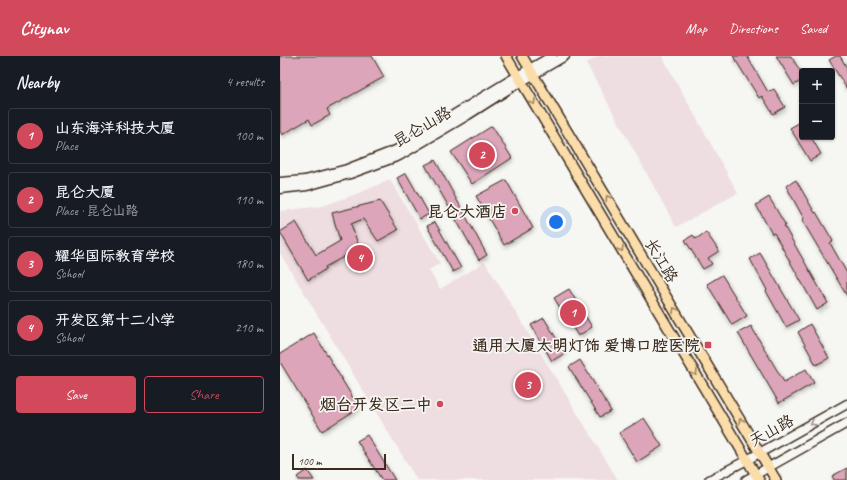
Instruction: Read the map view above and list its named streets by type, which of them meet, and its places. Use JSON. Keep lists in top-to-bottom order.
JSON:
{
  "streets": {
    "main road": ["长江路"],
    "street": ["昆仑山路", "天山路"]
  },
  "crossings": [
    ["昆仑山路", "长江路"],
    ["长江路", "天山路"]
  ],
  "places": {
    "other": ["昆仑大酒店", "烟台开发区二中"],
    "transit": ["通用大厦太明灯饰 爱博口腔医院"]
  },
  "scale_bar": "100 m",
  "page": {
    "header": "Citynav",
    "nav": ["Map", "Directions", "Saved"],
    "heading": ["Nearby", "4 results"],
    "map_buttons": ["+", "−"],
    "list": [
      {
        "mark": "1",
        "name": "山东海洋科技大厦",
        "note": "Place",
        "value": "100 m"
      },
      {
        "mark": "2",
        "name": "昆仑大厦",
        "note": "Place · 昆仑山路",
        "value": "110 m"
      },
      {
        "mark": "3",
        "name": "耀华国际教育学校",
        "note": "School",
        "value": "180 m"
      },
      {
        "mark": "4",
        "name": "开发区第十二小学",
        "note": "School",
        "value": "210 m"
      }
    ],
    "pins": [
      "2",
      "4",
      "1",
      "3"
    ],
    "buttons": ["Save", "Share"],
    "scale": "100 m"
  }
}
